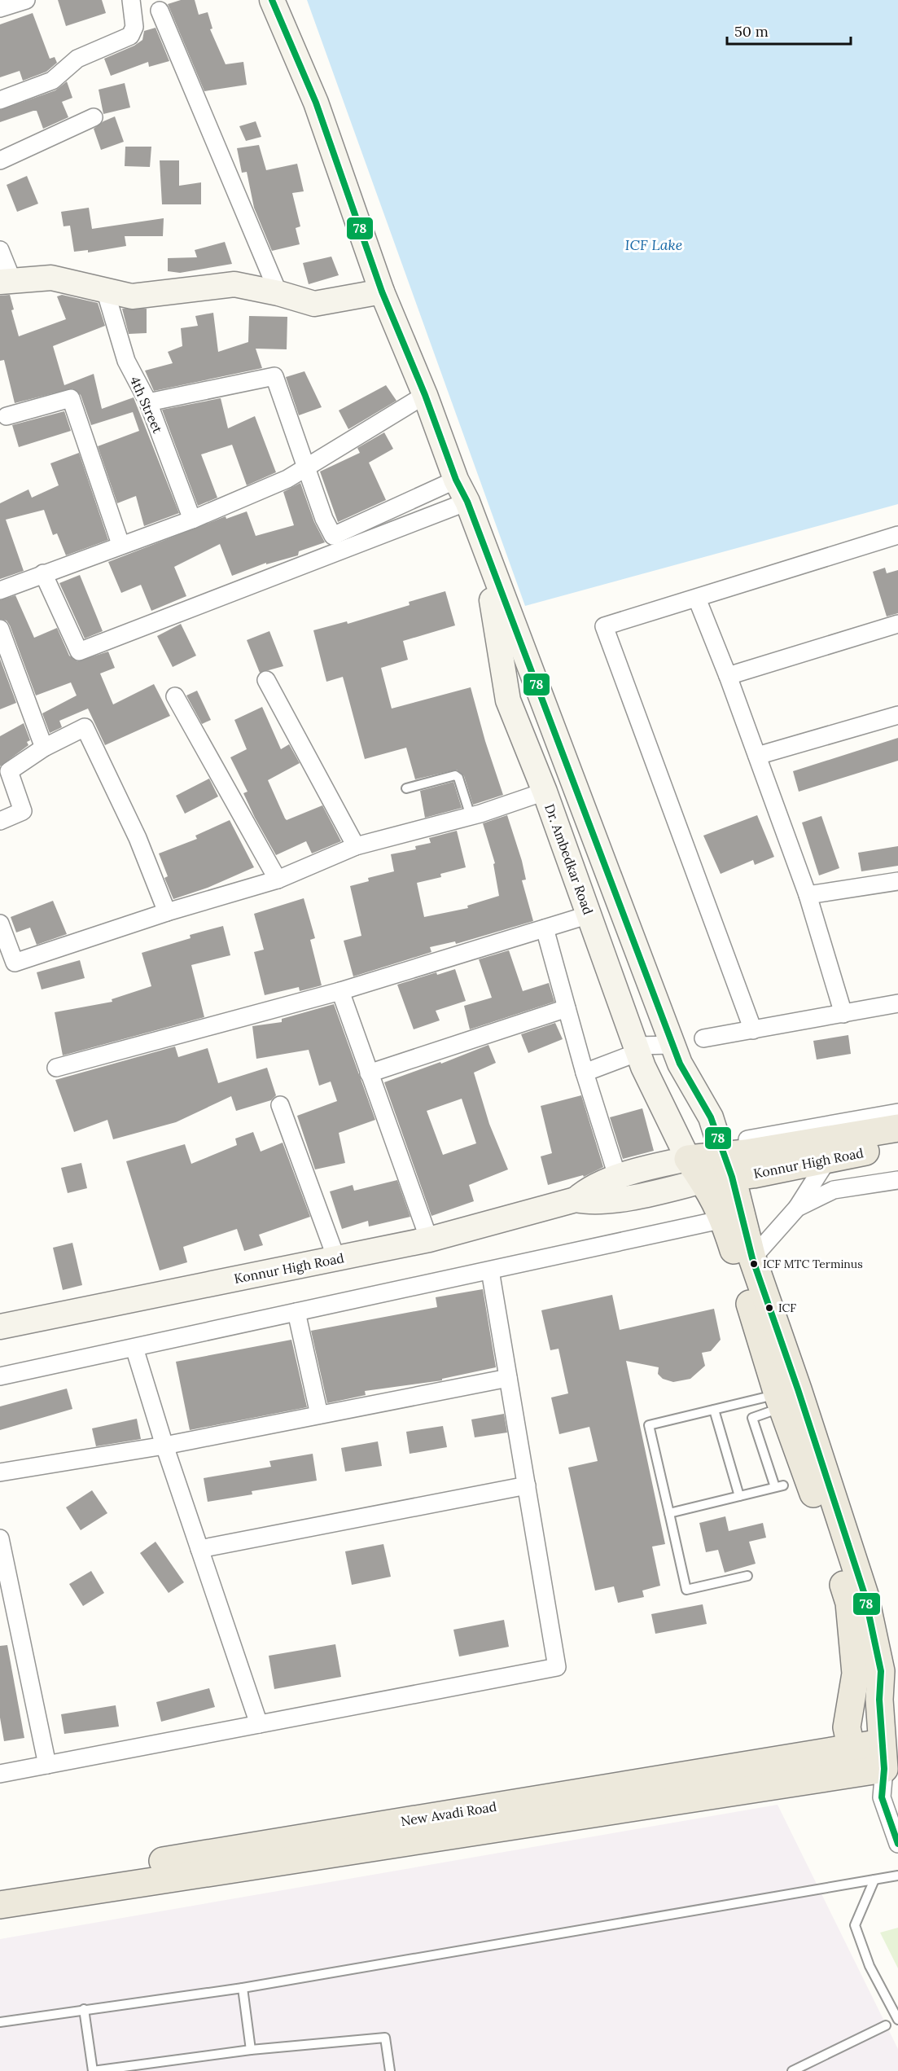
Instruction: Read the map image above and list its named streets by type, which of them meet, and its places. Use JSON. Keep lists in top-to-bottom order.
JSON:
{
  "streets": {
    "main road": ["Dr. Ambedkar Road", "Konnur High Road", "New Avadi Road"],
    "street": ["4th Street"]
  },
  "crossings": [
    ["Dr. Ambedkar Road", "Konnur High Road"]
  ],
  "water": ["ICF Lake"],
  "places": ["ICF MTC Terminus", "ICF"],
  "lines": ["transit line 78"],
  "scale_bar": "50 m"
}
